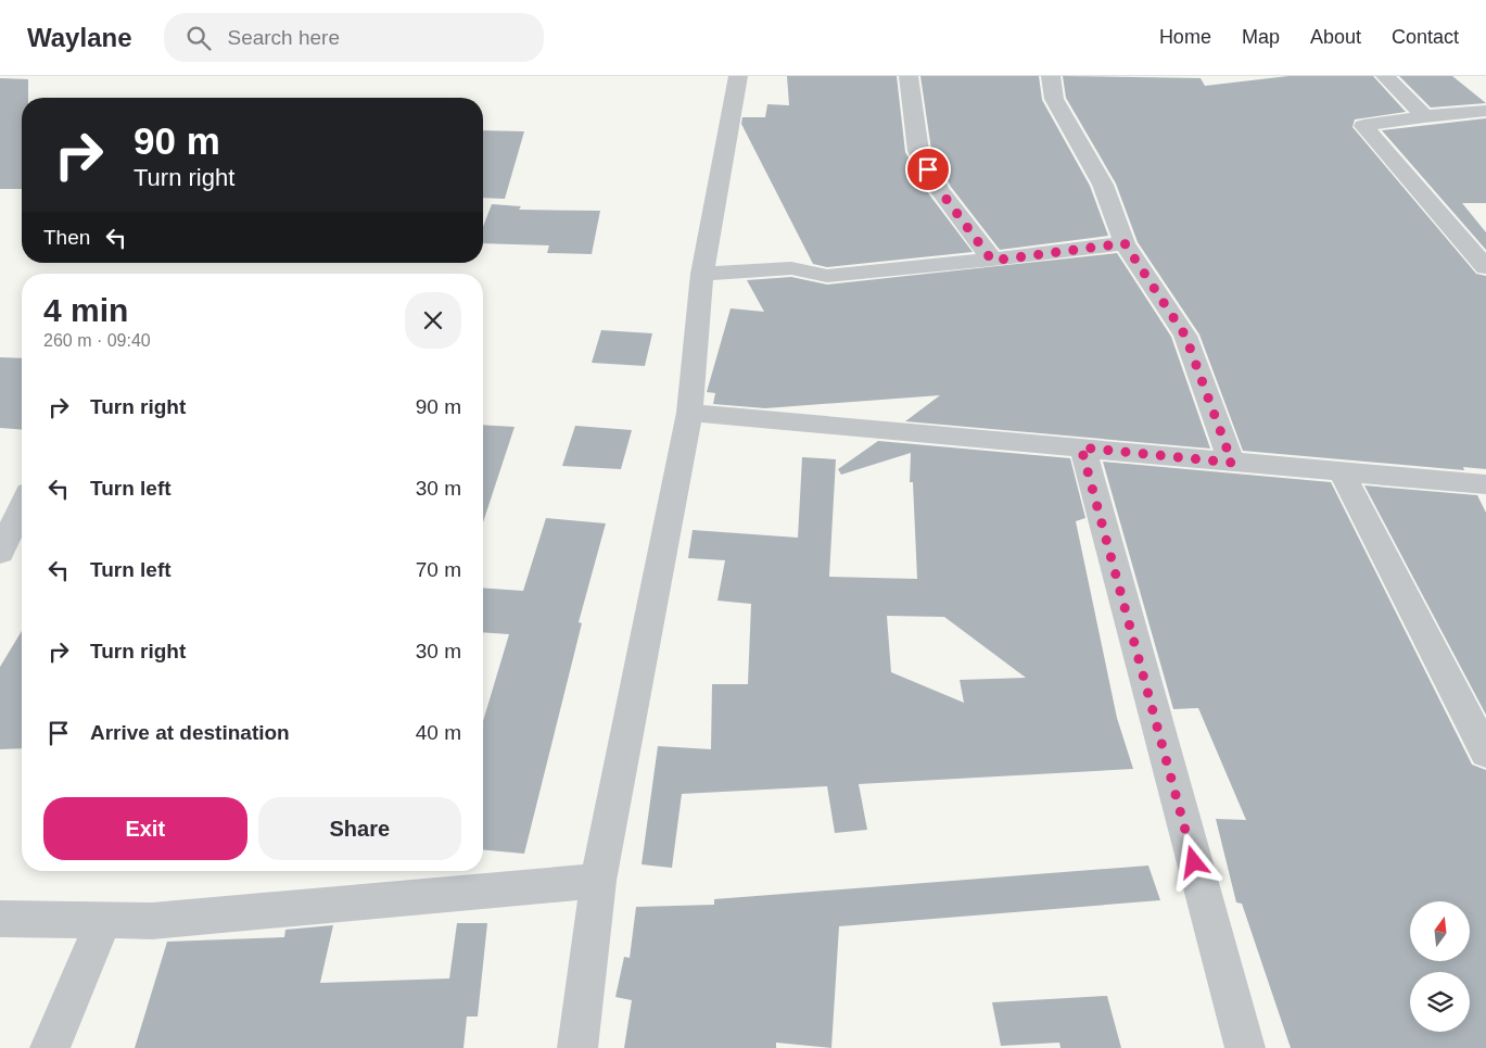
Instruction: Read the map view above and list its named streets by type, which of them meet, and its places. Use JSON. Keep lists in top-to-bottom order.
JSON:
{
  "north": "top",
  "page": {
    "header": "Waylane",
    "search": "Search here",
    "nav": [
      "Home",
      "Map",
      "About",
      "Contact"
    ],
    "turn": ["90 m", "Turn right"],
    "then": "Then",
    "heading": ["4 min", "260 m · 09:40"],
    "list": [
      {
        "name": "Turn right",
        "value": "90 m"
      },
      {
        "name": "Turn left",
        "value": "30 m"
      },
      {
        "name": "Turn left",
        "value": "70 m"
      },
      {
        "name": "Turn right",
        "value": "30 m"
      },
      {
        "name": "Arrive at destination",
        "value": "40 m"
      }
    ],
    "buttons": ["Exit", "Share"]
  }
}
